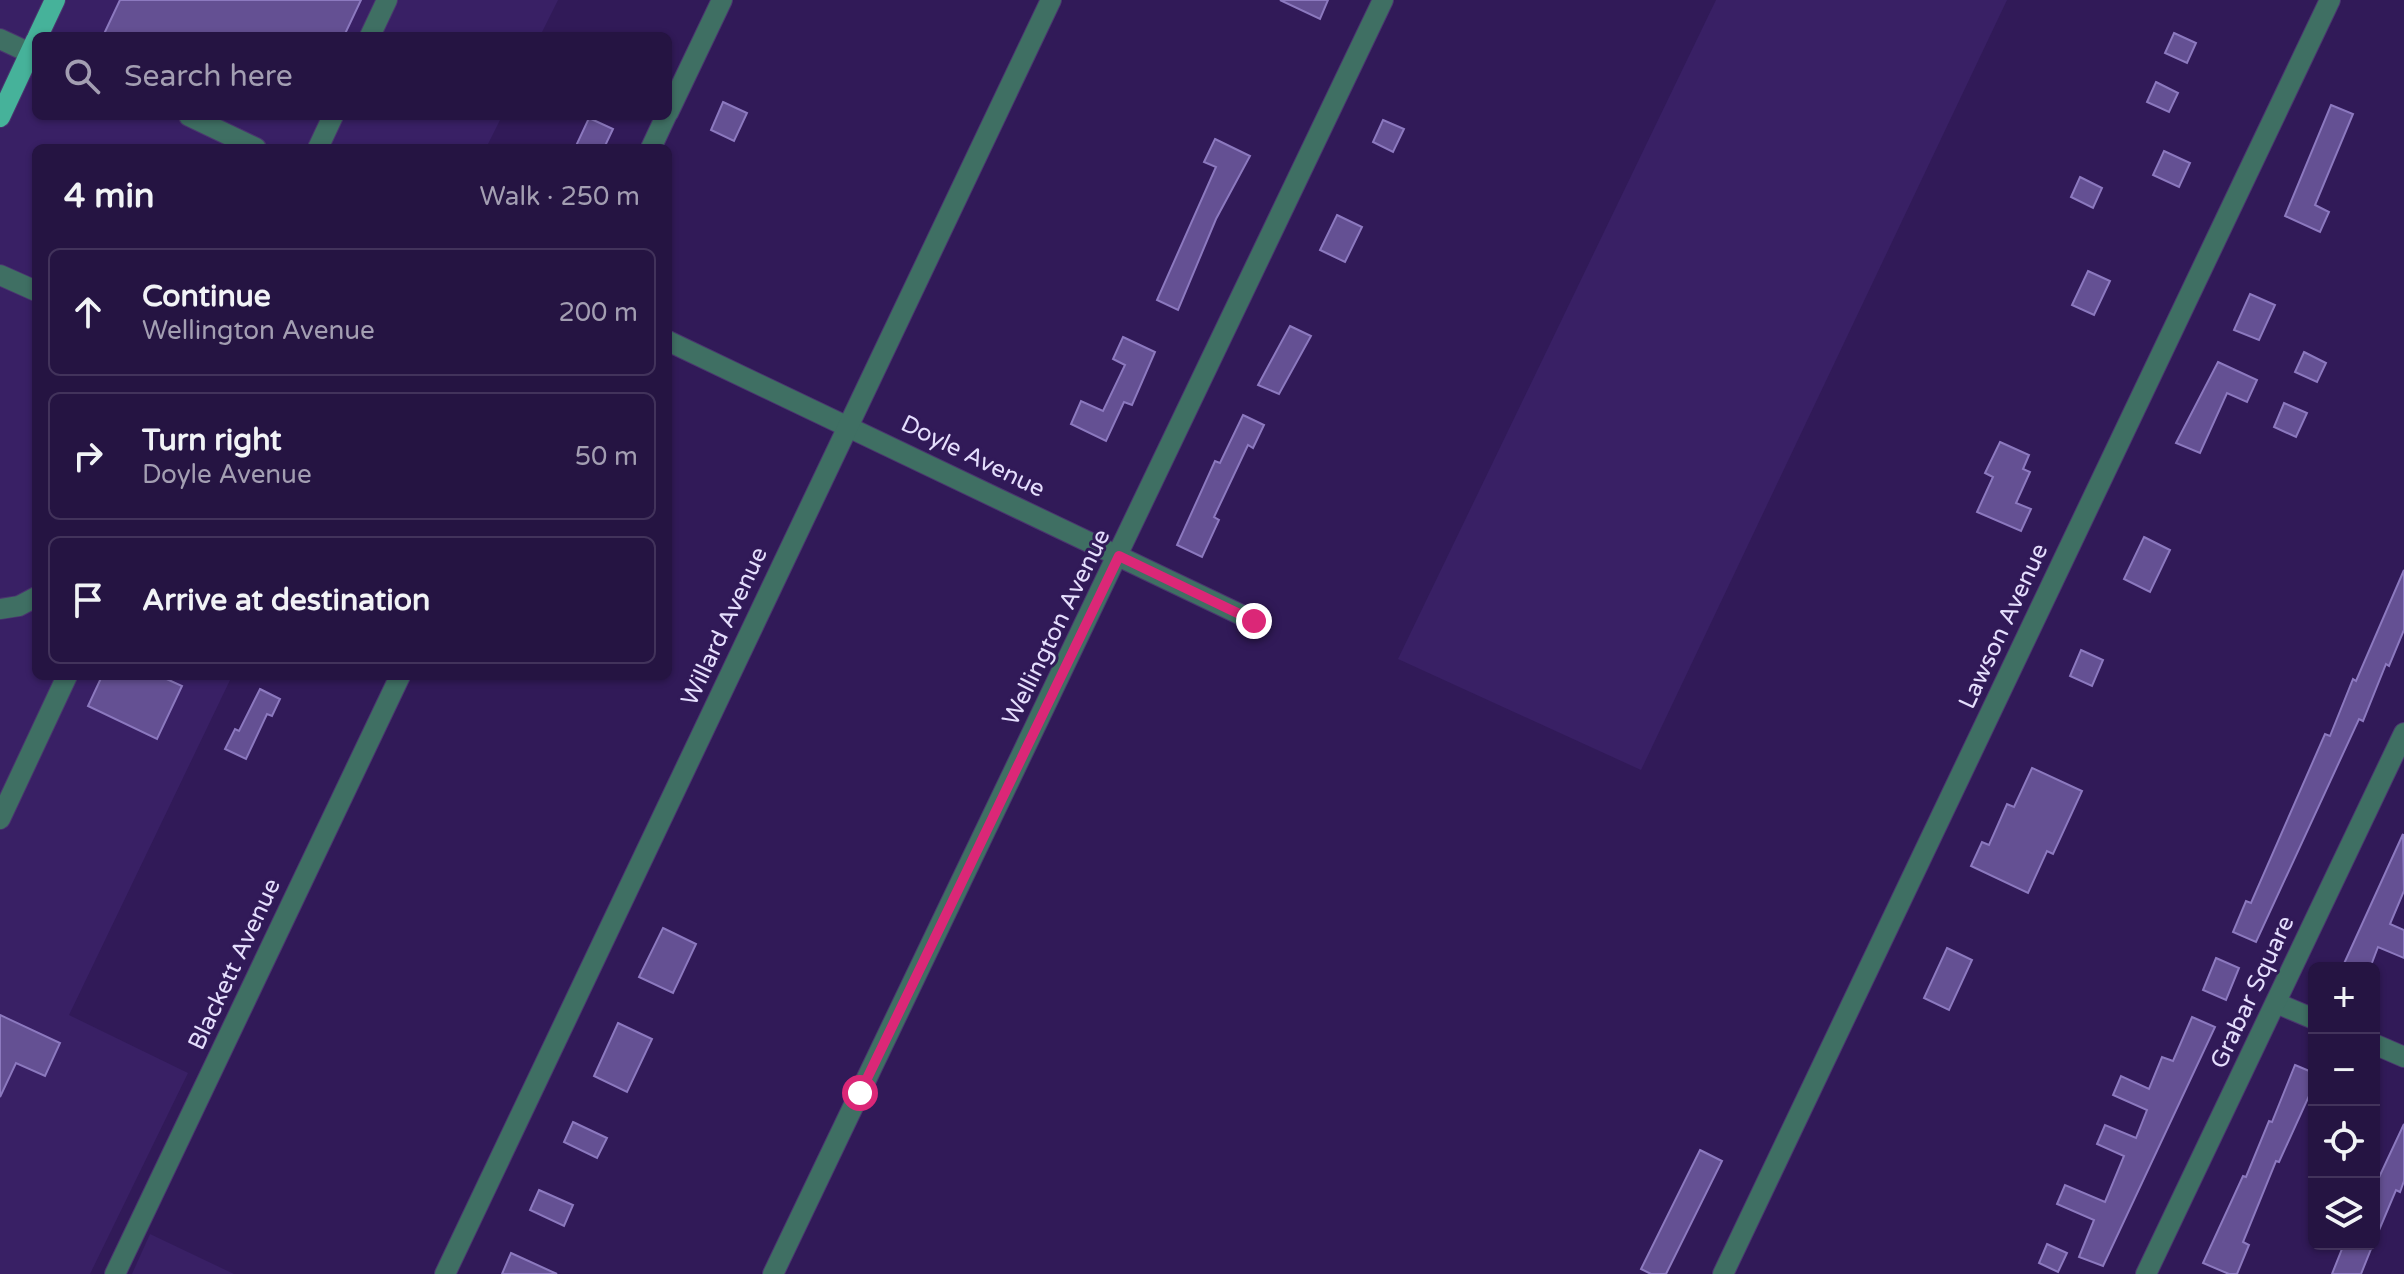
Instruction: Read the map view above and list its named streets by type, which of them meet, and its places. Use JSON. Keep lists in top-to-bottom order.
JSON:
{
  "streets": {
    "street": [
      "Doyle Avenue",
      "Willard Avenue",
      "Lawson Avenue",
      "Wellington Avenue",
      "Blackett Avenue",
      "Grabar Square"
    ]
  },
  "crossings": [
    ["Doyle Avenue", "Willard Avenue"],
    ["Doyle Avenue", "Wellington Avenue"]
  ],
  "page": {
    "search": "Search here",
    "heading": ["4 min", "Walk · 250 m"],
    "list": [
      ["Continue", "Wellington Avenue", "200 m"],
      ["Turn right", "Doyle Avenue", "50 m"],
      "Arrive at destination"
    ],
    "map_buttons": ["+", "−"]
  }
}
